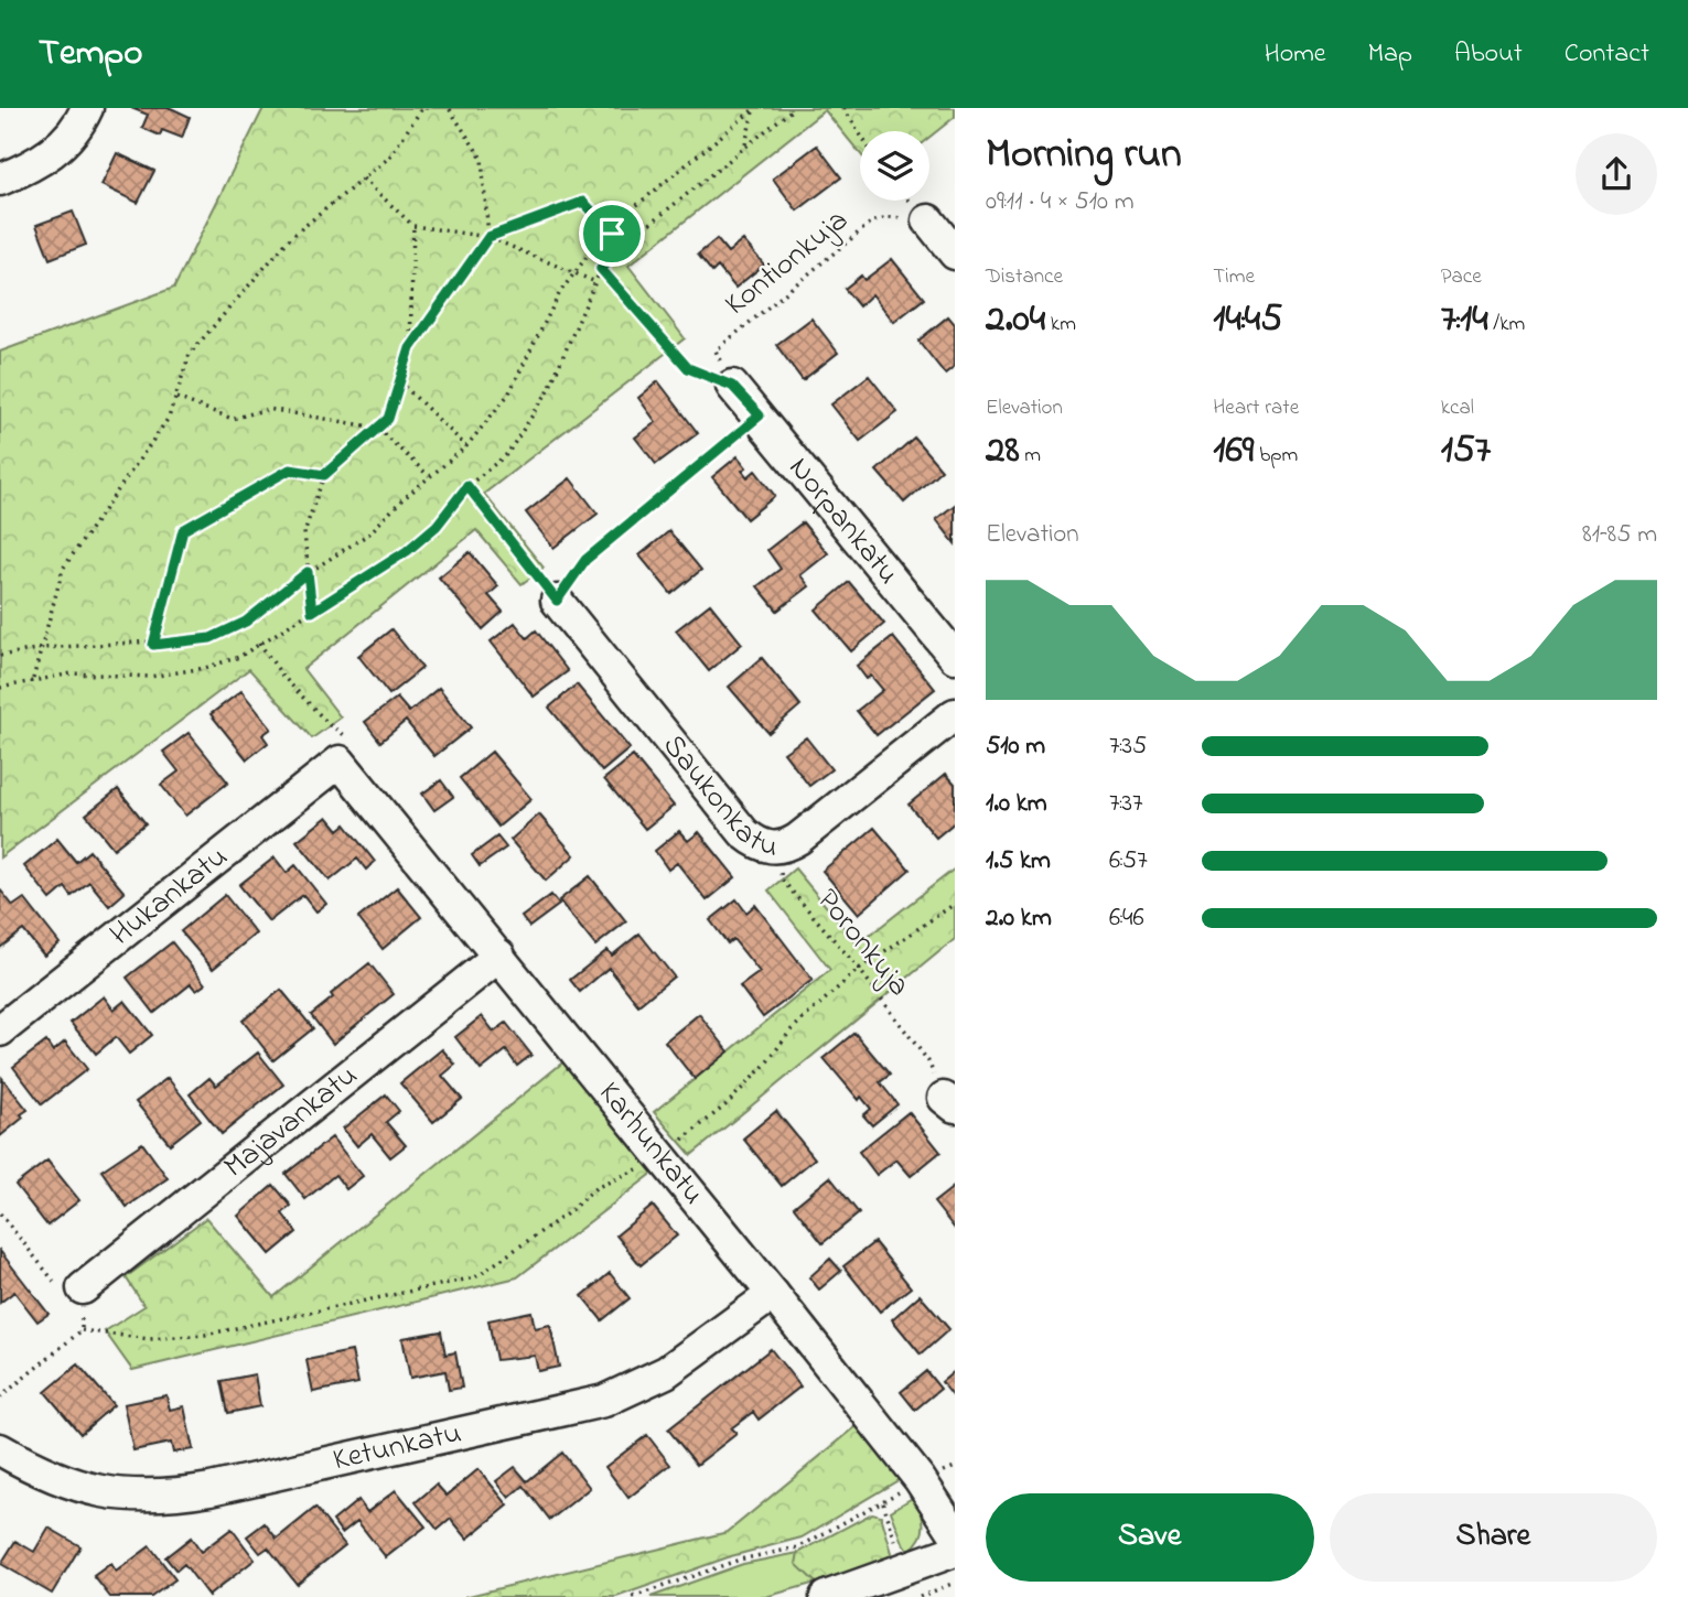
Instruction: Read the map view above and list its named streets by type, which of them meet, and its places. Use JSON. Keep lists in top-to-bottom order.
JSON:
{
  "streets": {
    "street": [
      "Norpankatu",
      "Saukonkatu",
      "Hukankatu",
      "Majavankatu",
      "Karhunkatu",
      "Ketunkatu"
    ],
    "path": ["Kontionkuja", "Poronkuja"]
  },
  "crossings": [
    ["Kontionkuja", "Norpankatu"],
    ["Saukonkatu", "Poronkuja"],
    ["Hukankatu", "Karhunkatu"],
    ["Majavankatu", "Karhunkatu"],
    ["Karhunkatu", "Ketunkatu"]
  ],
  "page": {
    "header": "Tempo",
    "nav": [
      "Home",
      "Map",
      "About",
      "Contact"
    ],
    "heading": ["Morning run", "09:11 · 4 × 510 m"],
    "stats": [
      ["Distance", "2.04 km"],
      ["Time", "14:45"],
      ["Pace", "7:14 /km"],
      ["Elevation", "28 m"],
      ["Heart rate", "169 bpm"],
      ["kcal", "157"]
    ],
    "chart": ["Elevation", "81–85 m"],
    "list": [
      {
        "name": "510 m",
        "note": "7:35"
      },
      {
        "name": "1.0 km",
        "note": "7:37"
      },
      {
        "name": "1.5 km",
        "note": "6:57"
      },
      {
        "name": "2.0 km",
        "note": "6:46"
      }
    ],
    "buttons": ["Save", "Share"]
  }
}
